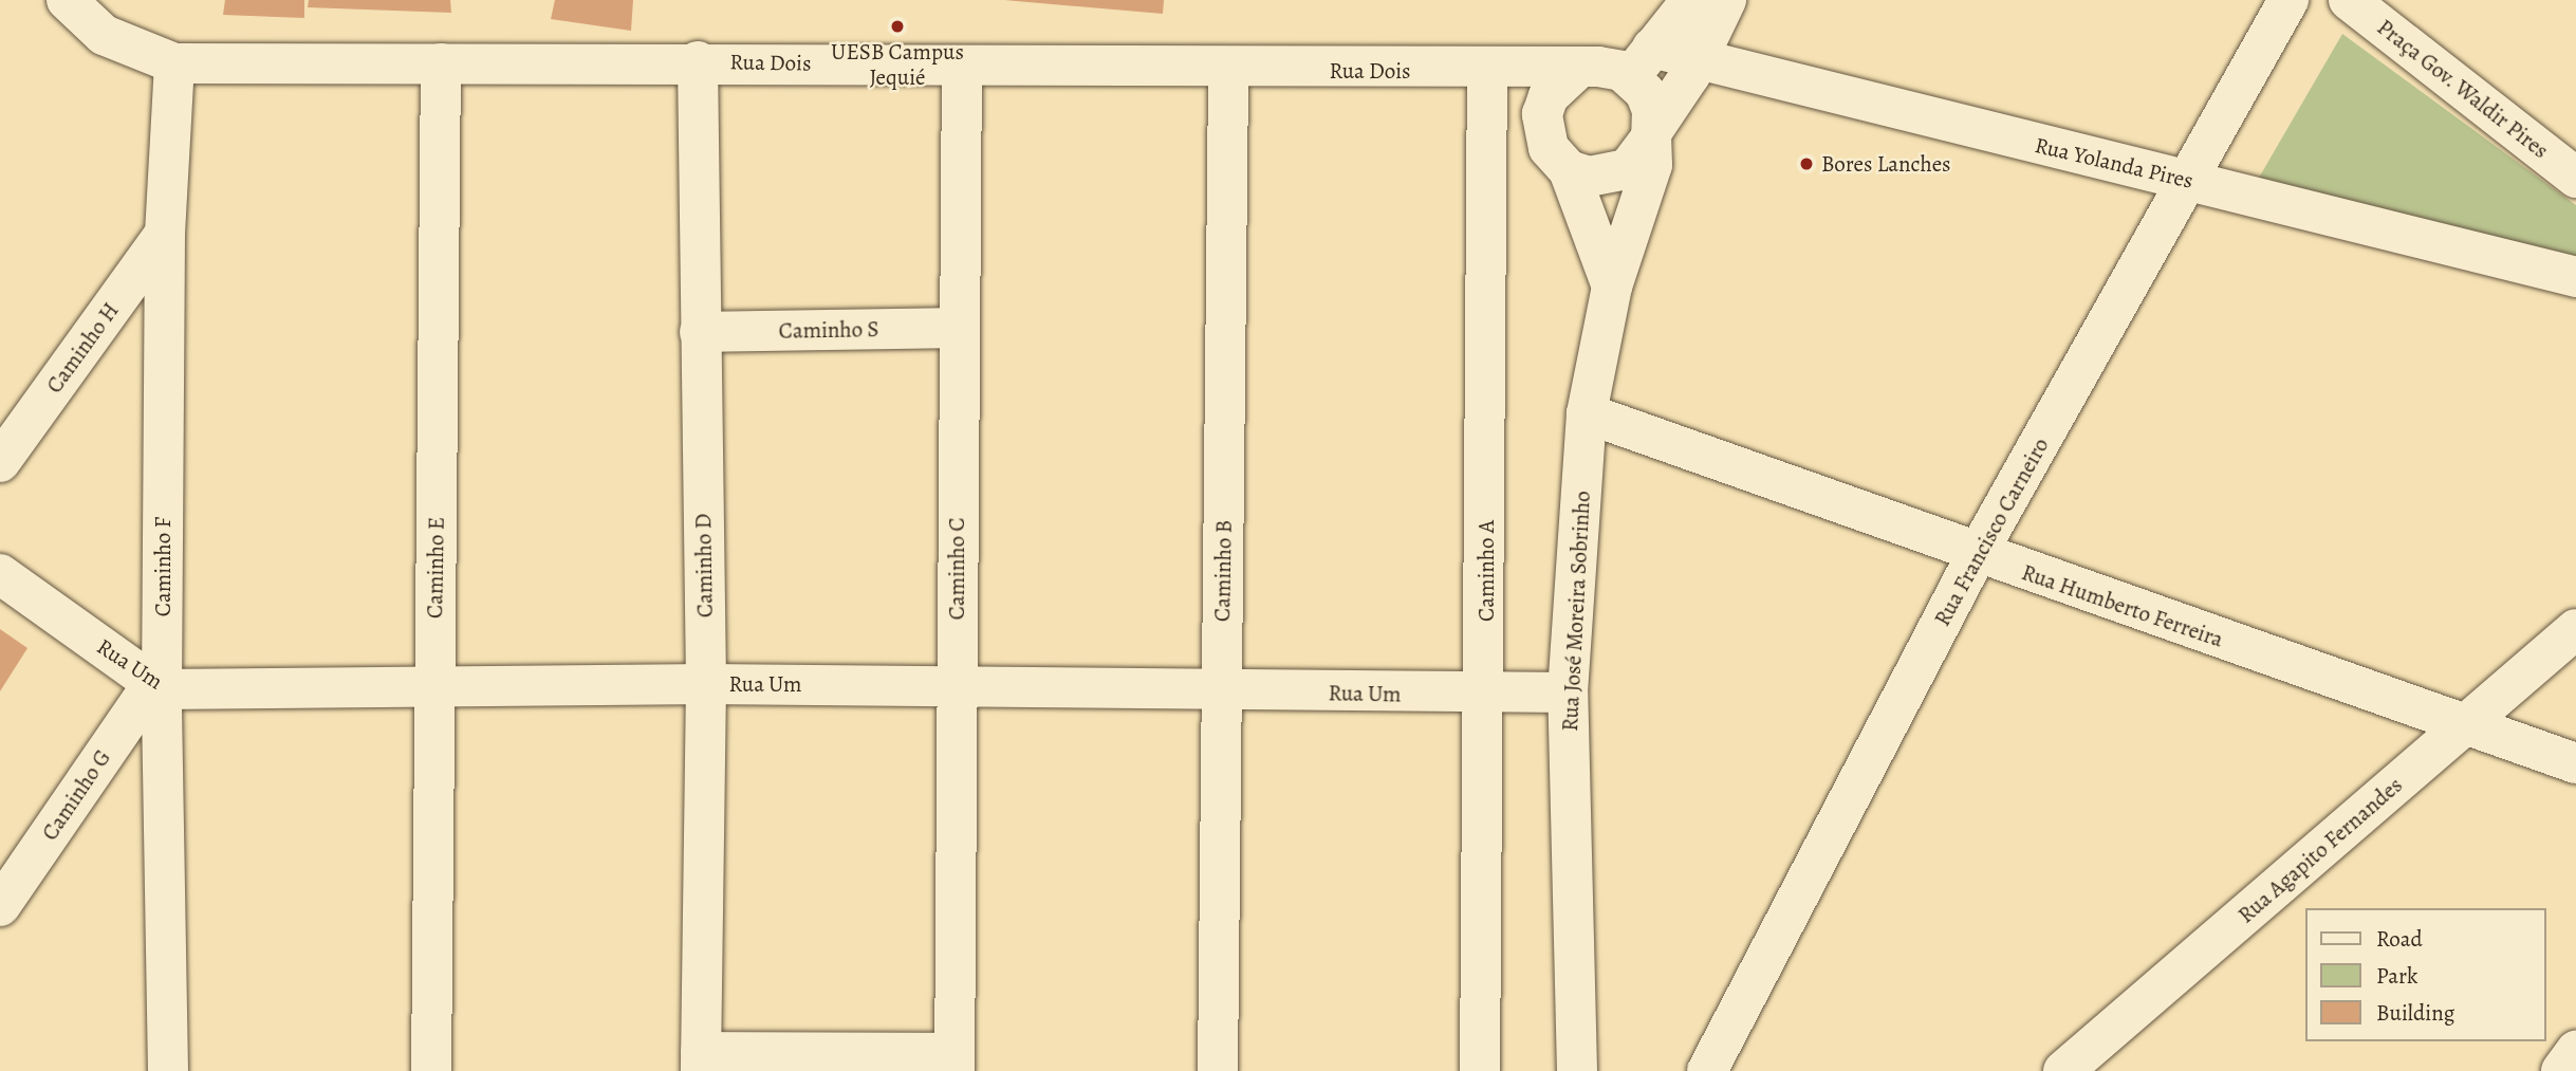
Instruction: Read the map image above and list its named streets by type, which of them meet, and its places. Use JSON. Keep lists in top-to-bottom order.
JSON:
{
  "streets": {
    "street": [
      "Rua Dois",
      "Praça Gov. Waldir Pires",
      "Rua Yolanda Pires",
      "Caminho S",
      "Caminho H",
      "Rua Francisco Carneiro",
      "Caminho D",
      "Caminho F",
      "Caminho E",
      "Caminho C",
      "Caminho B",
      "Caminho A",
      "Rua Humberto Ferreira",
      "Rua José Moreira Sobrinho",
      "Rua Um",
      "Caminho G",
      "Rua Agapito Fernandes"
    ]
  },
  "crossings": [
    ["Rua Dois", "Rua Yolanda Pires"],
    ["Rua Dois", "Caminho D"],
    ["Rua Dois", "Caminho F"],
    ["Rua Dois", "Caminho E"],
    ["Rua Dois", "Caminho C"],
    ["Rua Dois", "Caminho B"],
    ["Rua Dois", "Caminho A"],
    ["Rua Dois", "Rua José Moreira Sobrinho"],
    ["Rua Yolanda Pires", "Rua Francisco Carneiro"],
    ["Rua Yolanda Pires", "Rua José Moreira Sobrinho"],
    ["Caminho S", "Caminho D"],
    ["Caminho S", "Caminho C"],
    ["Caminho H", "Caminho F"],
    ["Rua Francisco Carneiro", "Rua Humberto Ferreira"],
    ["Caminho D", "Rua Um"],
    ["Caminho F", "Rua Um"],
    ["Caminho F", "Caminho G"],
    ["Caminho E", "Rua Um"],
    ["Caminho C", "Rua Um"],
    ["Caminho B", "Rua Um"],
    ["Caminho A", "Rua Um"],
    ["Rua Humberto Ferreira", "Rua José Moreira Sobrinho"],
    ["Rua Humberto Ferreira", "Rua Agapito Fernandes"],
    ["Rua José Moreira Sobrinho", "Rua Um"],
    ["Rua Um", "Caminho G"]
  ],
  "places": ["UESB Campus Jequié", "Bores Lanches"],
  "legend": ["Road", "Park", "Building"]
}
